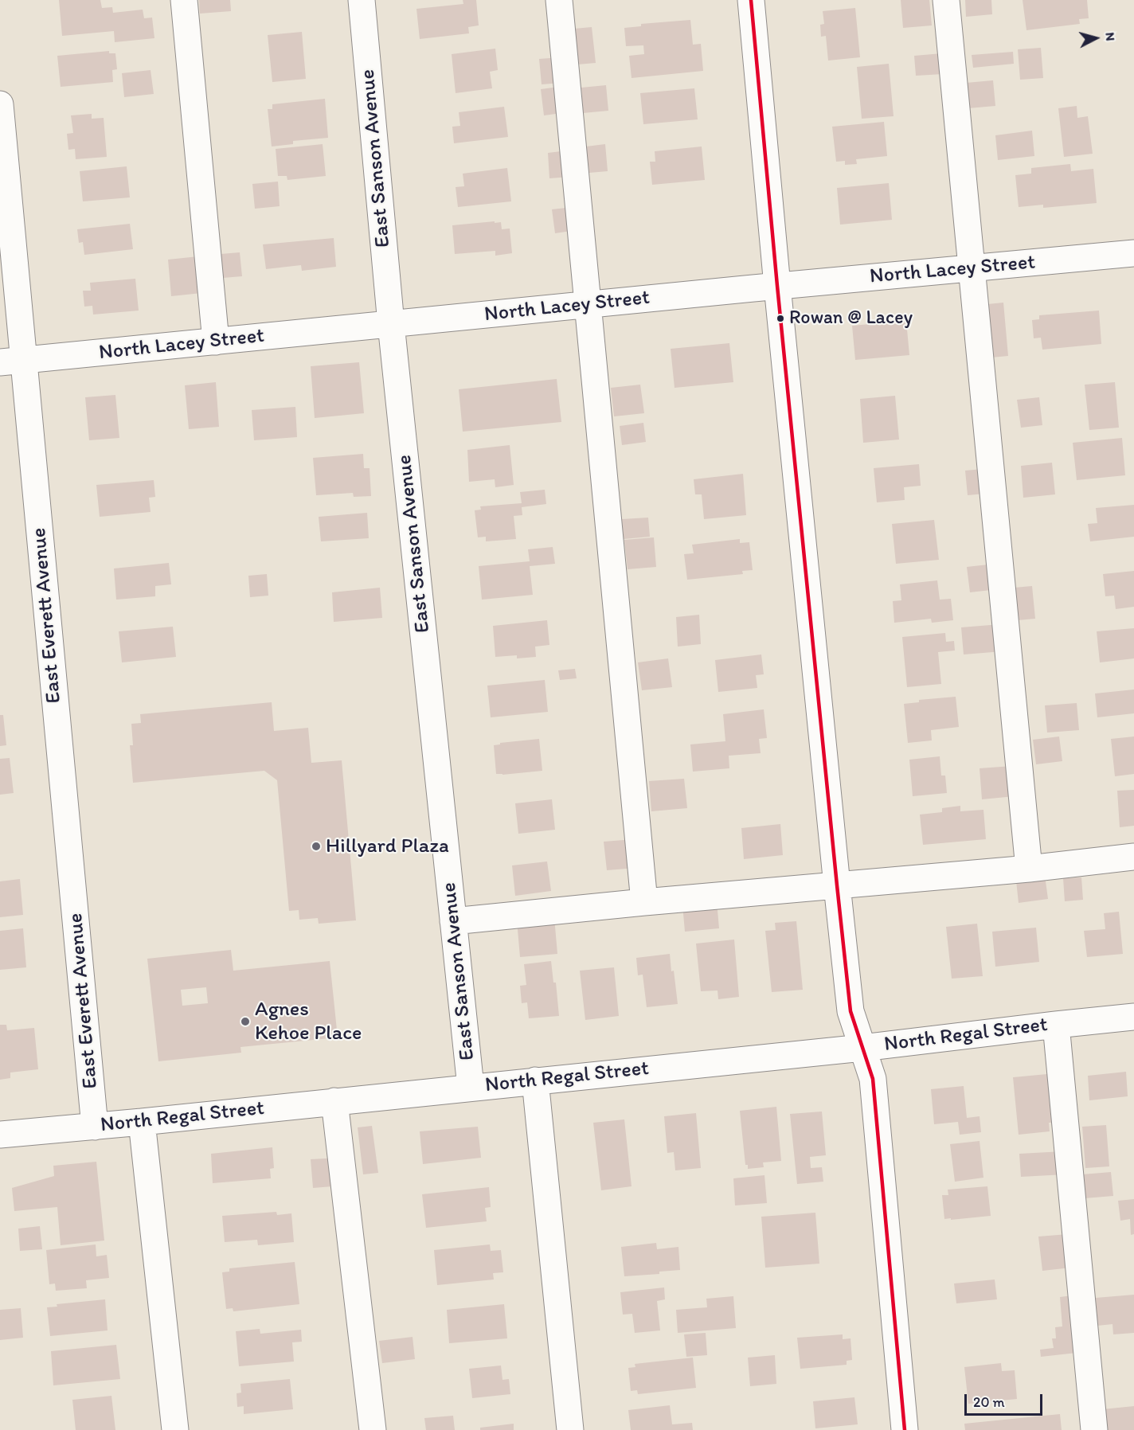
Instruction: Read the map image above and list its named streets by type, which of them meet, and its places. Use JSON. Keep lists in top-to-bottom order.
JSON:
{
  "streets": {
    "street": [
      "East Sanson Avenue",
      "North Lacey Street",
      "East Everett Avenue",
      "North Regal Street"
    ]
  },
  "crossings": [
    ["East Sanson Avenue", "North Lacey Street"],
    ["East Sanson Avenue", "North Regal Street"],
    ["North Lacey Street", "East Everett Avenue"],
    ["East Everett Avenue", "North Regal Street"]
  ],
  "places": ["Rowan @ Lacey", "Hillyard Plaza", "Agnes Kehoe Place"],
  "scale_bar": "20 m",
  "north": "right"
}
